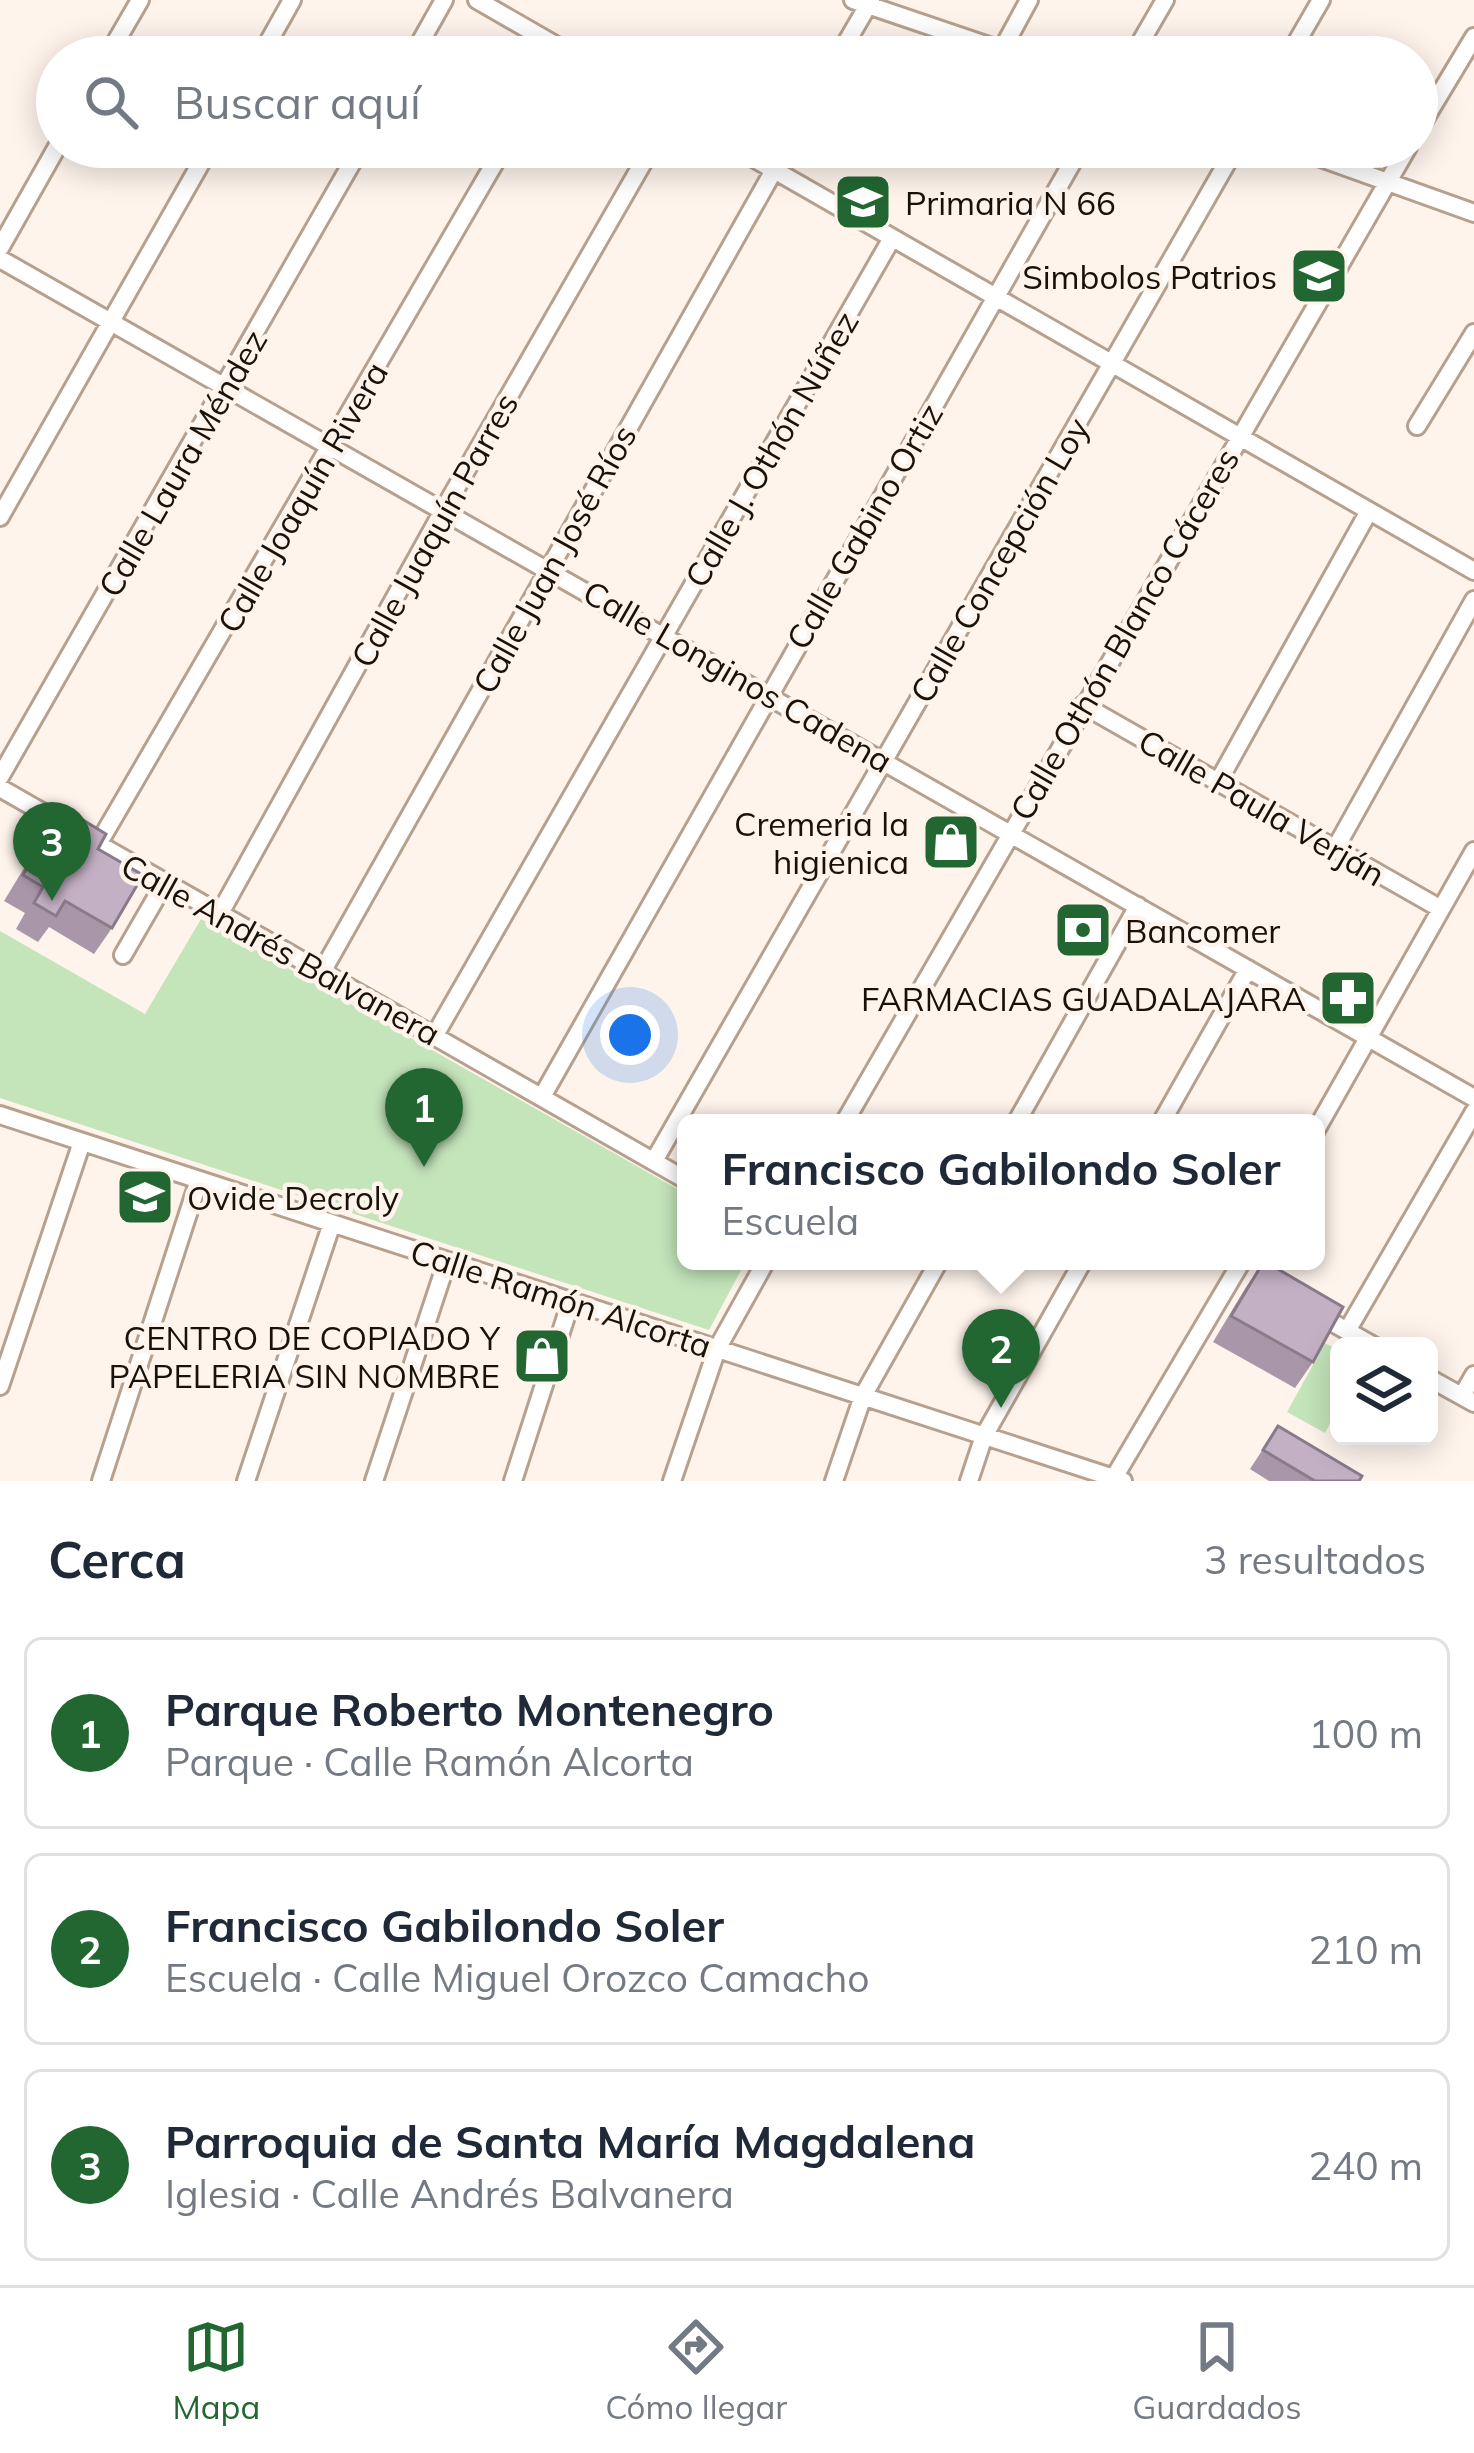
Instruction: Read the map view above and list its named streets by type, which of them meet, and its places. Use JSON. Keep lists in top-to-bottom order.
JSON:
{
  "streets": {
    "street": [
      "Calle J. Othón Núñez",
      "Calle Laura Méndez",
      "Calle Joaquín Rivera",
      "Calle Gabino Ortiz",
      "Calle Juaquín Parres",
      "Calle Juan José Ríos",
      "Calle Concepción Loy",
      "Calle Othón Blanco Cáceres",
      "Calle Longinos Cadena",
      "Calle Paula Verján",
      "Calle Andrés Balvanera",
      "Calle Ramón Alcorta"
    ]
  },
  "crossings": [
    ["Calle J. Othón Núñez", "Calle Longinos Cadena"],
    ["Calle J. Othón Núñez", "Calle Andrés Balvanera"],
    ["Calle Laura Méndez", "Calle Longinos Cadena"],
    ["Calle Joaquín Rivera", "Calle Longinos Cadena"],
    ["Calle Joaquín Rivera", "Calle Andrés Balvanera"],
    ["Calle Gabino Ortiz", "Calle Longinos Cadena"],
    ["Calle Gabino Ortiz", "Calle Andrés Balvanera"],
    ["Calle Juaquín Parres", "Calle Longinos Cadena"],
    ["Calle Juaquín Parres", "Calle Andrés Balvanera"],
    ["Calle Juan José Ríos", "Calle Longinos Cadena"],
    ["Calle Juan José Ríos", "Calle Andrés Balvanera"],
    ["Calle Concepción Loy", "Calle Longinos Cadena"],
    ["Calle Concepción Loy", "Calle Andrés Balvanera"],
    ["Calle Othón Blanco Cáceres", "Calle Longinos Cadena"],
    ["Calle Othón Blanco Cáceres", "Calle Paula Verján"]
  ],
  "places": {
    "school or university": ["Primaria N 66", "Simbolos Patrios", "Ovide Decroly"],
    "shop": ["Cremeria la higienica", "CENTRO DE COPIADO Y PAPELERIA SIN NOMBRE"],
    "bank": ["Bancomer"],
    "pharmacy": ["FARMACIAS GUADALAJARA"]
  },
  "page": {
    "search": "Buscar aquí",
    "pins": ["3", "1", "2"],
    "popup": ["Francisco Gabilondo Soler", "Escuela"],
    "heading": ["Cerca", "3 resultados"],
    "list": [
      {
        "mark": "1",
        "name": "Parque Roberto Montenegro",
        "note": "Parque · Calle Ramón Alcorta",
        "value": "100 m"
      },
      {
        "mark": "2",
        "name": "Francisco Gabilondo Soler",
        "note": "Escuela · Calle Miguel Orozco Camacho",
        "value": "210 m"
      },
      {
        "mark": "3",
        "name": "Parroquia de Santa María Magdalena",
        "note": "Iglesia · Calle Andrés Balvanera",
        "value": "240 m"
      }
    ],
    "nav": ["Mapa", "Cómo llegar", "Guardados"]
  }
}
